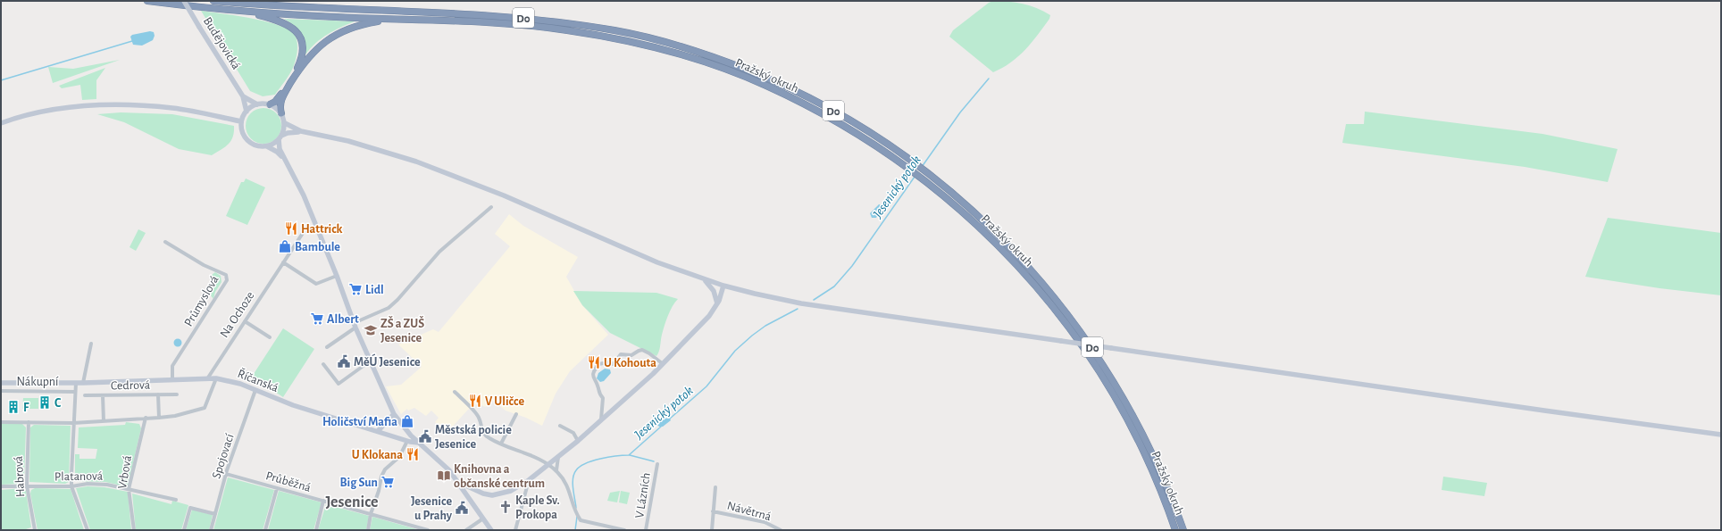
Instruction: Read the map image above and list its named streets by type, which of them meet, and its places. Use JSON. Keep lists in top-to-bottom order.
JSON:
{
  "streets": {
    "highway": ["D0", "Pražský okruh"],
    "main road": ["Budějovická", "Říčanská"],
    "street": [
      "Průmyslová",
      "Na Ochoze",
      "Nákupní",
      "Cedrová",
      "Spojovací",
      "Vrbová",
      "Platanová",
      "Habrová",
      "Průběžná",
      "V Lázních",
      "Návětrná"
    ]
  },
  "crossings": [
    ["Průmyslová", "Říčanská"],
    ["Na Ochoze", "Říčanská"],
    ["Říčanská", "Spojovací"],
    ["Spojovací", "Průběžná"],
    ["Vrbová", "Platanová"],
    ["Platanová", "Habrová"]
  ],
  "districts": ["Jesenice"],
  "water": ["Jesenický potok"],
  "places": {
    "restaurant": [
      "Hattrick",
      "U Kohouta",
      "V Uličce",
      "U Klokana"
    ],
    "shop": ["Bambule", "Holičství Mafia"],
    "supermarket": ["Lidl", "Albert", "Big Sun"],
    "school or university": ["ZŠ a ZUŠ Jesenice"],
    "public building": ["MěÚ Jesenice", "Městská policie Jesenice", "Jesenice u Prahy"],
    "building": ["C", "F"],
    "library": ["Knihovna a občanské centrum"],
    "church": ["Kaple Sv. Prokopa"]
  }
}
